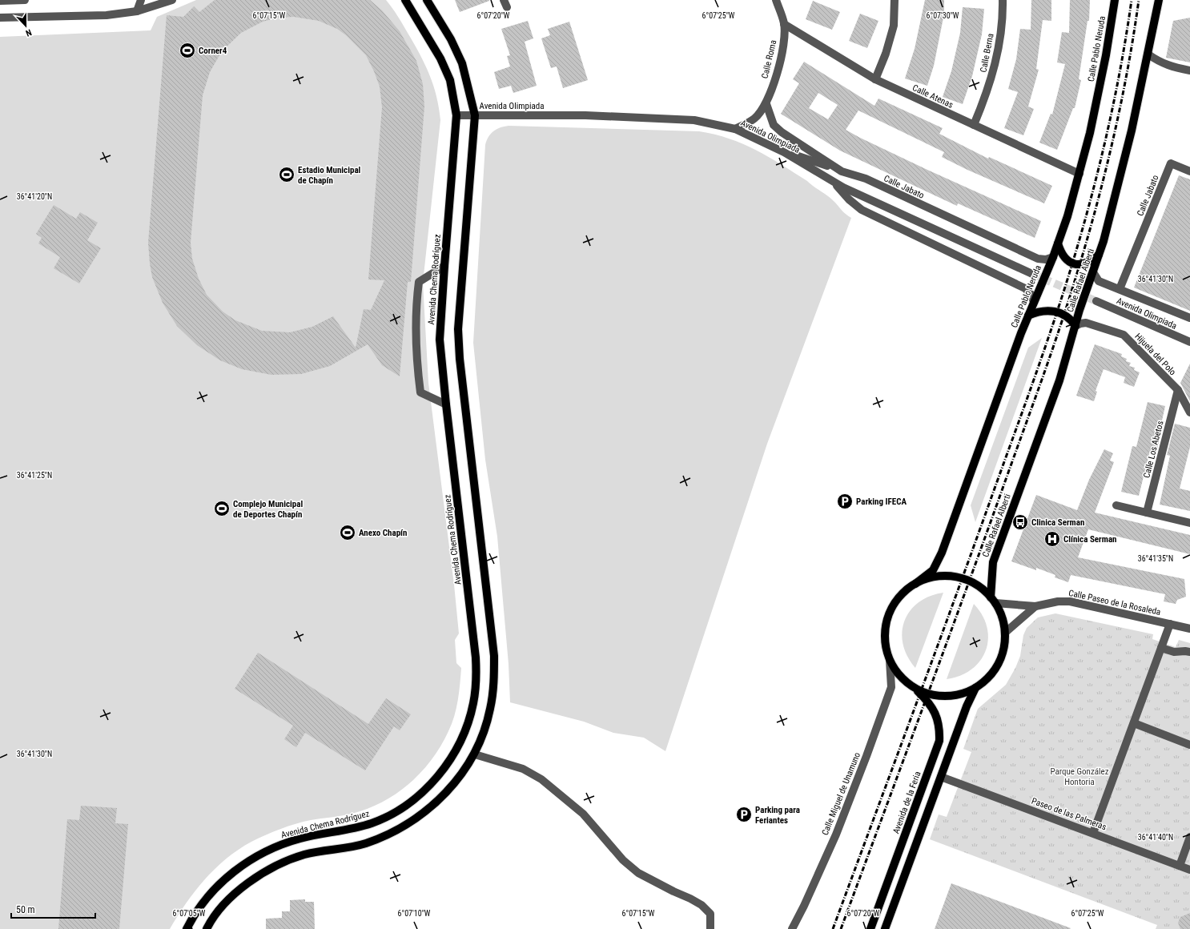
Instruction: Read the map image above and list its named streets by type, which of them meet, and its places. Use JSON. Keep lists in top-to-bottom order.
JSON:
{
  "streets": {
    "main road": [
      "Calle Pablo Neruda",
      "Avenida Chema Rodríguez",
      "Calle Rafael Alberti",
      "Avenida de la Feria"
    ],
    "street": [
      "Calle Berna",
      "Calle Roma",
      "Calle Atenas",
      "Avenida Olimpiada",
      "Calle Jabato",
      "Hijuela del Polo",
      "Calle Los Abetos",
      "Calle Paseo de la Rosaleda",
      "Calle Miguel de Unamuno",
      "Paseo de las Palmeras"
    ]
  },
  "crossings": [
    ["Calle Pablo Neruda", "Calle Atenas"],
    ["Calle Pablo Neruda", "Calle Jabato"],
    ["Calle Pablo Neruda", "Calle Miguel de Unamuno"],
    ["Calle Pablo Neruda", "Avenida de la Feria"],
    ["Calle Berna", "Calle Atenas"],
    ["Calle Roma", "Calle Atenas"],
    ["Calle Roma", "Calle Jabato"],
    ["Avenida Olimpiada", "Avenida Chema Rodríguez"],
    ["Calle Rafael Alberti", "Hijuela del Polo"],
    ["Calle Rafael Alberti", "Calle Paseo de la Rosaleda"],
    ["Hijuela del Polo", "Calle Los Abetos"],
    ["Calle Miguel de Unamuno", "Avenida de la Feria"]
  ],
  "parks": ["Parque González Hontoria"],
  "places": {
    "sports": [
      "Corner4",
      "Estadio Municipal de Chapín",
      "Complejo Municipal de Deportes Chapín",
      "Anexo Chapín"
    ],
    "parking": ["Parking IFECA", "Parking para Feriantes"],
    "bus stop": ["Clinica Serman"],
    "hospital": ["Clínica Serman"]
  },
  "scale_bar": "50 m",
  "north": "bottom",
  "coordinates": [
    "6°07'15\"W",
    "6°07'20\"W",
    "6°07'25\"W",
    "6°07'30\"W",
    "36°41'20\"N",
    "36°41'30\"N",
    "36°41'25\"N",
    "36°41'35\"N",
    "36°41'40\"N",
    "6°07'05\"W",
    "6°07'10\"W"
  ]
}
